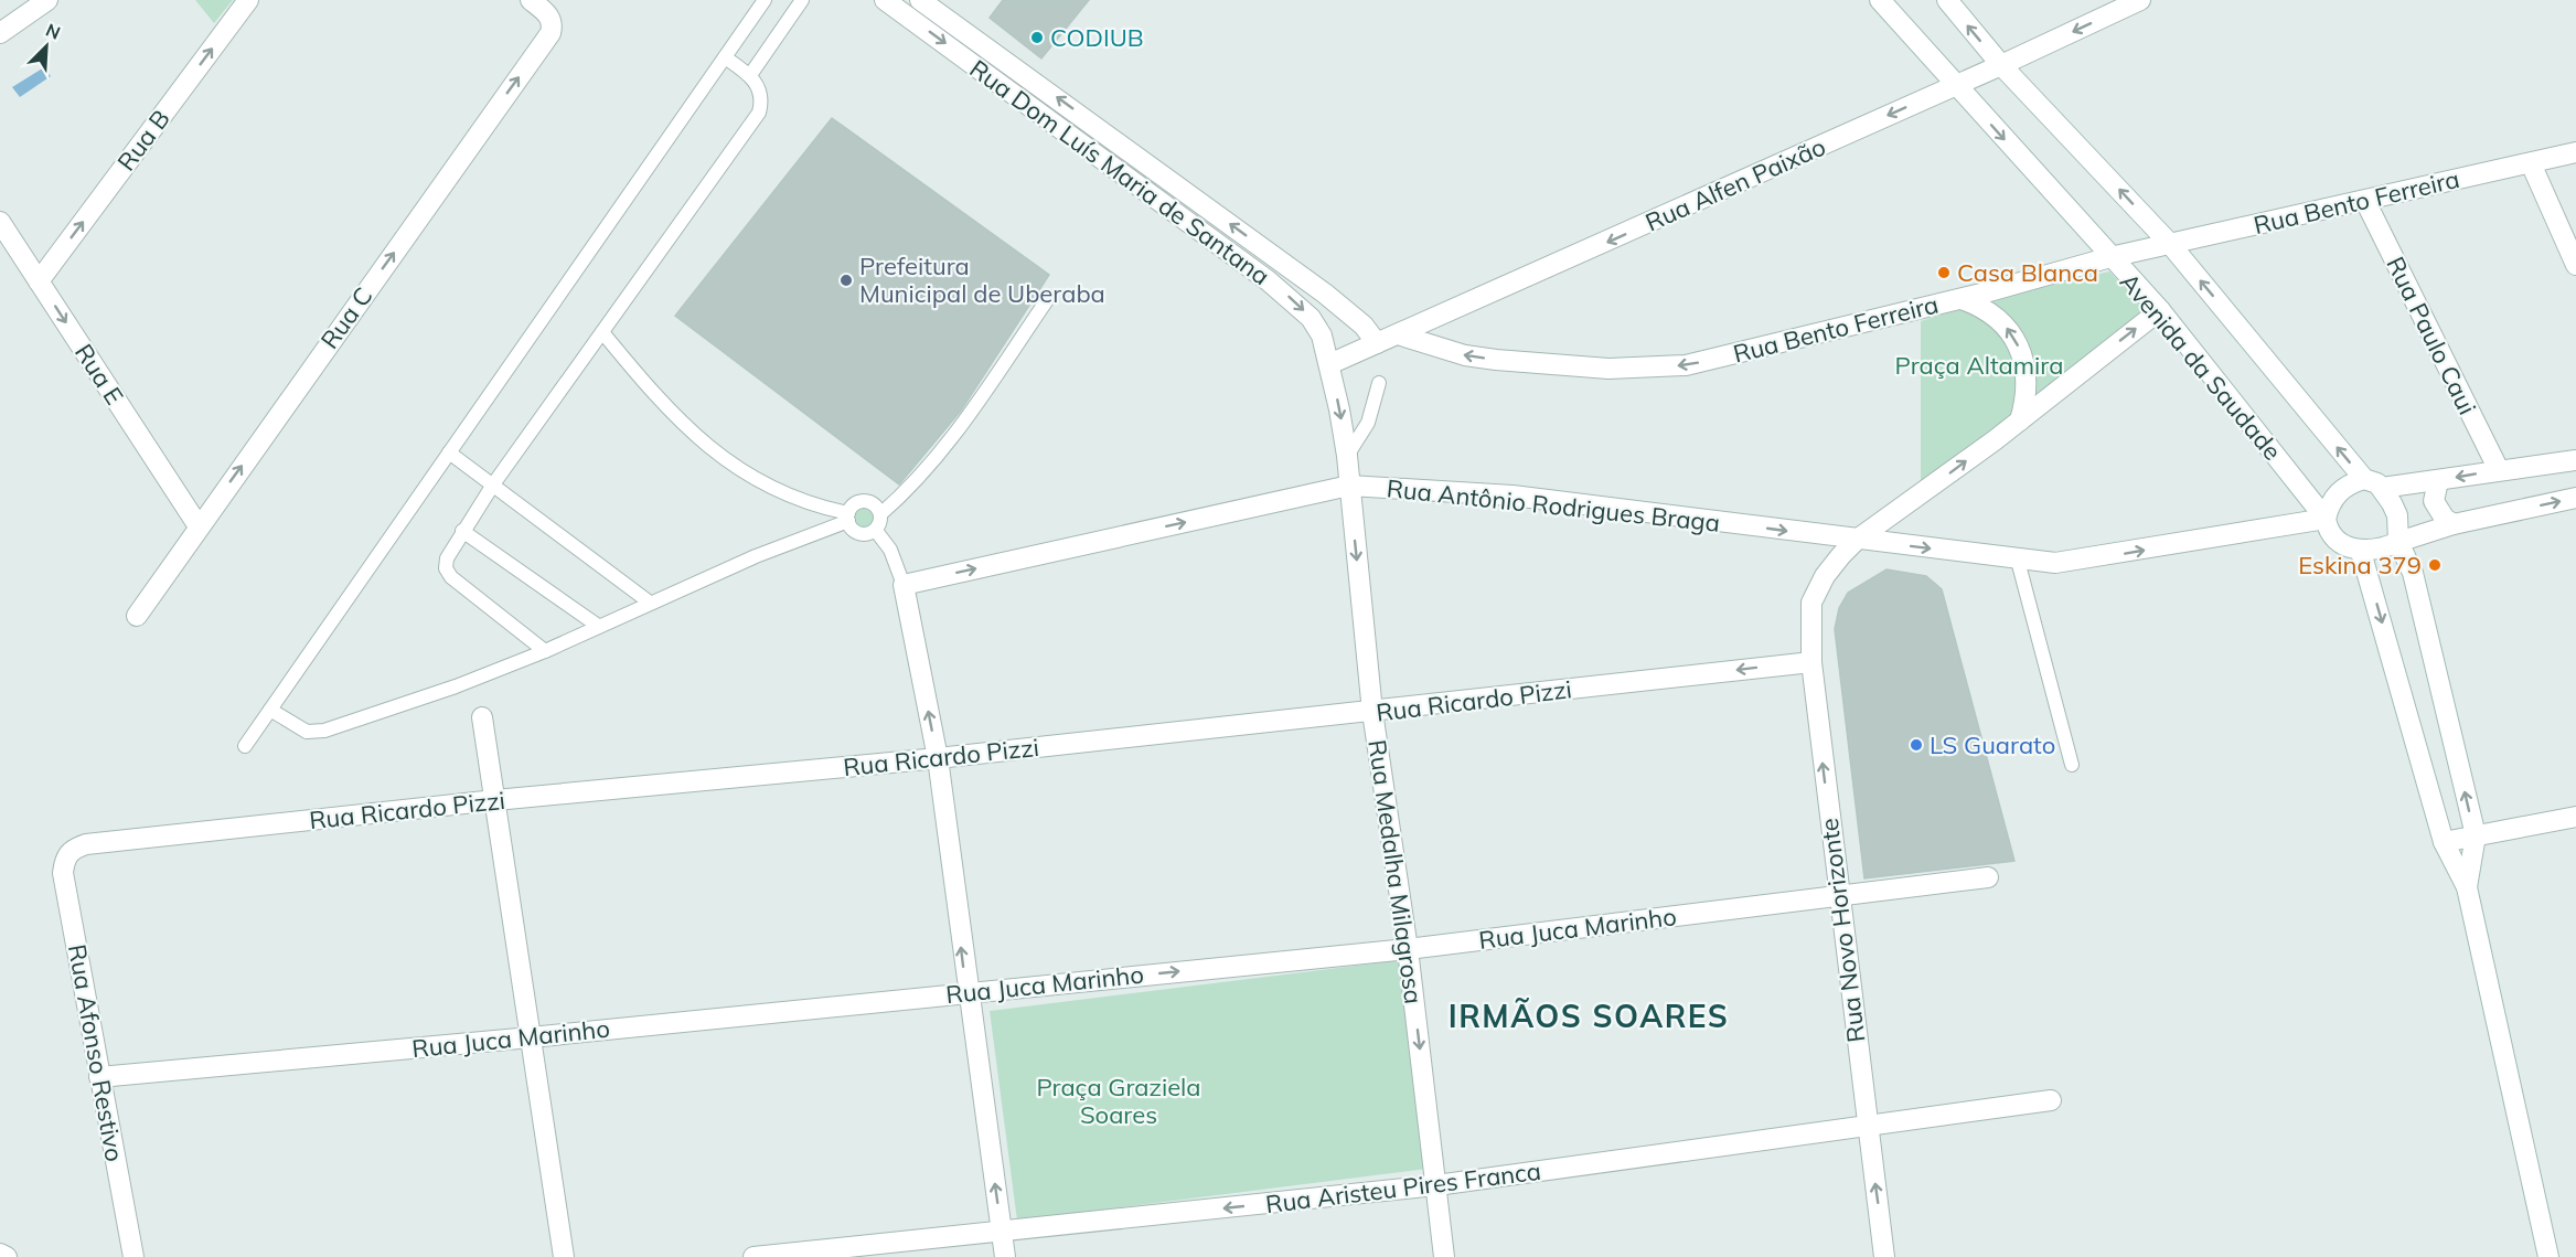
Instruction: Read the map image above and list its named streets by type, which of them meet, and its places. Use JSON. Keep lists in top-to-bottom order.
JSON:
{
  "streets": {
    "street": [
      "Rua B",
      "Rua Dom Luís Maria de Santana",
      "Rua Alfen Paixão",
      "Rua Bento Ferreira",
      "Rua C",
      "Rua Paulo Caui",
      "Avenida da Saudade",
      "Rua E",
      "Rua Antônio Rodrigues Braga",
      "Rua Ricardo Pizzi",
      "Rua Medalha Milagrosa",
      "Rua Juca Marinho",
      "Rua Novo Horizonte",
      "Rua Afonso Restivo",
      "Rua Aristeu Pires Franca"
    ]
  },
  "crossings": [
    ["Rua B", "Rua E"],
    ["Rua Dom Luís Maria de Santana", "Rua Alfen Paixão"],
    ["Rua Dom Luís Maria de Santana", "Rua Medalha Milagrosa"],
    ["Rua Alfen Paixão", "Rua Bento Ferreira"],
    ["Rua Alfen Paixão", "Avenida da Saudade"],
    ["Rua Bento Ferreira", "Rua Paulo Caui"],
    ["Rua Bento Ferreira", "Avenida da Saudade"],
    ["Rua C", "Rua E"],
    ["Avenida da Saudade", "Rua Antônio Rodrigues Braga"],
    ["Rua Antônio Rodrigues Braga", "Rua Medalha Milagrosa"],
    ["Rua Antônio Rodrigues Braga", "Rua Novo Horizonte"],
    ["Rua Ricardo Pizzi", "Rua Medalha Milagrosa"],
    ["Rua Ricardo Pizzi", "Rua Novo Horizonte"],
    ["Rua Ricardo Pizzi", "Rua Afonso Restivo"],
    ["Rua Medalha Milagrosa", "Rua Juca Marinho"],
    ["Rua Medalha Milagrosa", "Rua Aristeu Pires Franca"],
    ["Rua Juca Marinho", "Rua Novo Horizonte"],
    ["Rua Juca Marinho", "Rua Afonso Restivo"],
    ["Rua Novo Horizonte", "Rua Aristeu Pires Franca"]
  ],
  "one_way": [
    "Rua B",
    "Rua Alfen Paixão",
    "Rua Bento Ferreira",
    "Rua C",
    "Rua E",
    "Rua Antônio Rodrigues Braga",
    "Rua Medalha Milagrosa",
    "Rua Novo Horizonte"
  ],
  "districts": ["IRMÃOS SOARES"],
  "parks": ["Praça Altamira", "Praça Graziela Soares"],
  "places": [
    "CODIUB",
    "Casa Blanca",
    "Prefeitura Municipal de Uberaba",
    "Eskina 379",
    "LS Guarato"
  ],
  "north": "top right"
}
